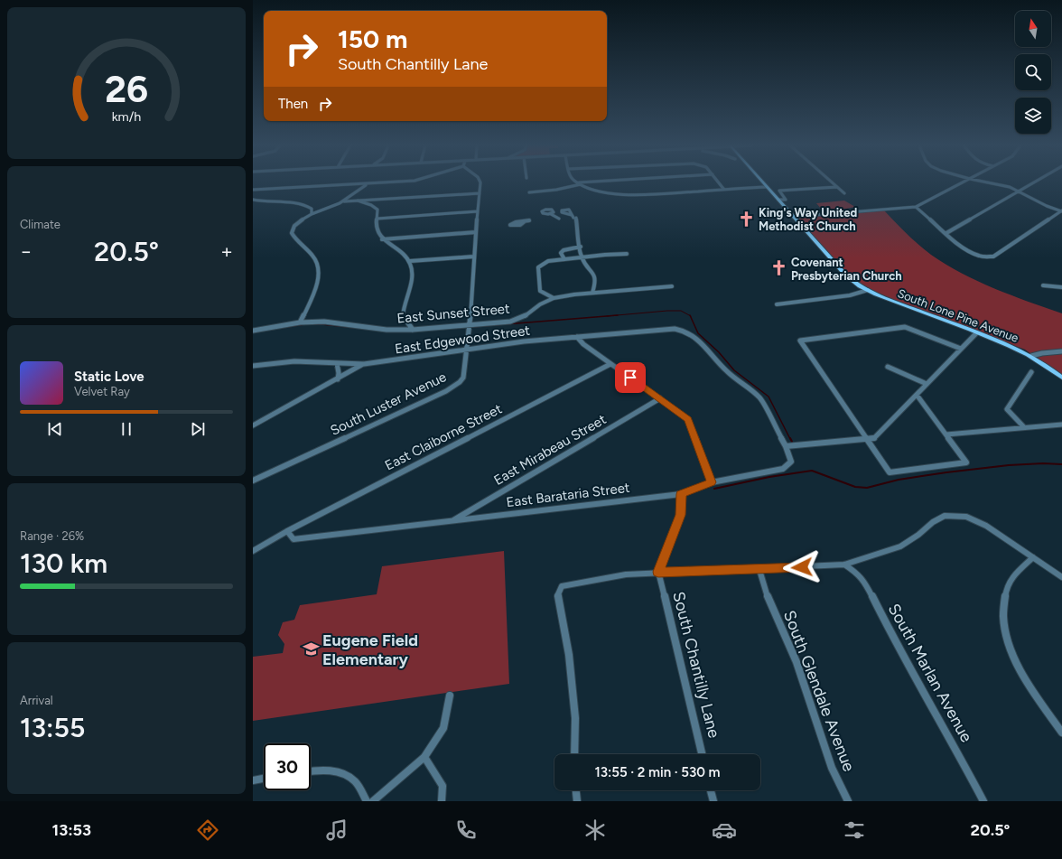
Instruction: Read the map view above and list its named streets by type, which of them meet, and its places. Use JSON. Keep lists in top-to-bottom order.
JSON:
{
  "streets": {
    "main road": ["South Lone Pine Avenue"],
    "street": [
      "East Sunset Street",
      "East Edgewood Street",
      "South Luster Avenue",
      "East Claiborne Street",
      "East Mirabeau Street",
      "East Barataria Street",
      "South Chantilly Lane",
      "South Marlan Avenue",
      "South Glendale Avenue"
    ]
  },
  "crossings": [
    ["East Sunset Street", "South Luster Avenue"],
    ["East Edgewood Street", "South Luster Avenue"],
    ["East Edgewood Street", "East Barataria Street"],
    ["East Claiborne Street", "East Barataria Street"],
    ["East Mirabeau Street", "East Barataria Street"]
  ],
  "places": {
    "church": ["King's Way United Methodist Church", "Covenant Presbyterian Church"],
    "school or university": ["Eugene Field Elementary"]
  },
  "north": "top",
  "page": {
    "turn": ["150 m", "South Chantilly Lane"],
    "then": "Then",
    "tile": [
      "Climate",
      ["Range · 26%", "130 km"],
      ["Arrival", "13:55"]
    ],
    "heat": ["−", "20.5°", "+"],
    "song": ["Static Love", "Velvet Ray"],
    "limit": "30",
    "trip": "13:55 · 2 min · 530 m",
    "tabs": ["13:53", "20.5°"],
    "gauge": ["26", "km/h"]
  }
}
